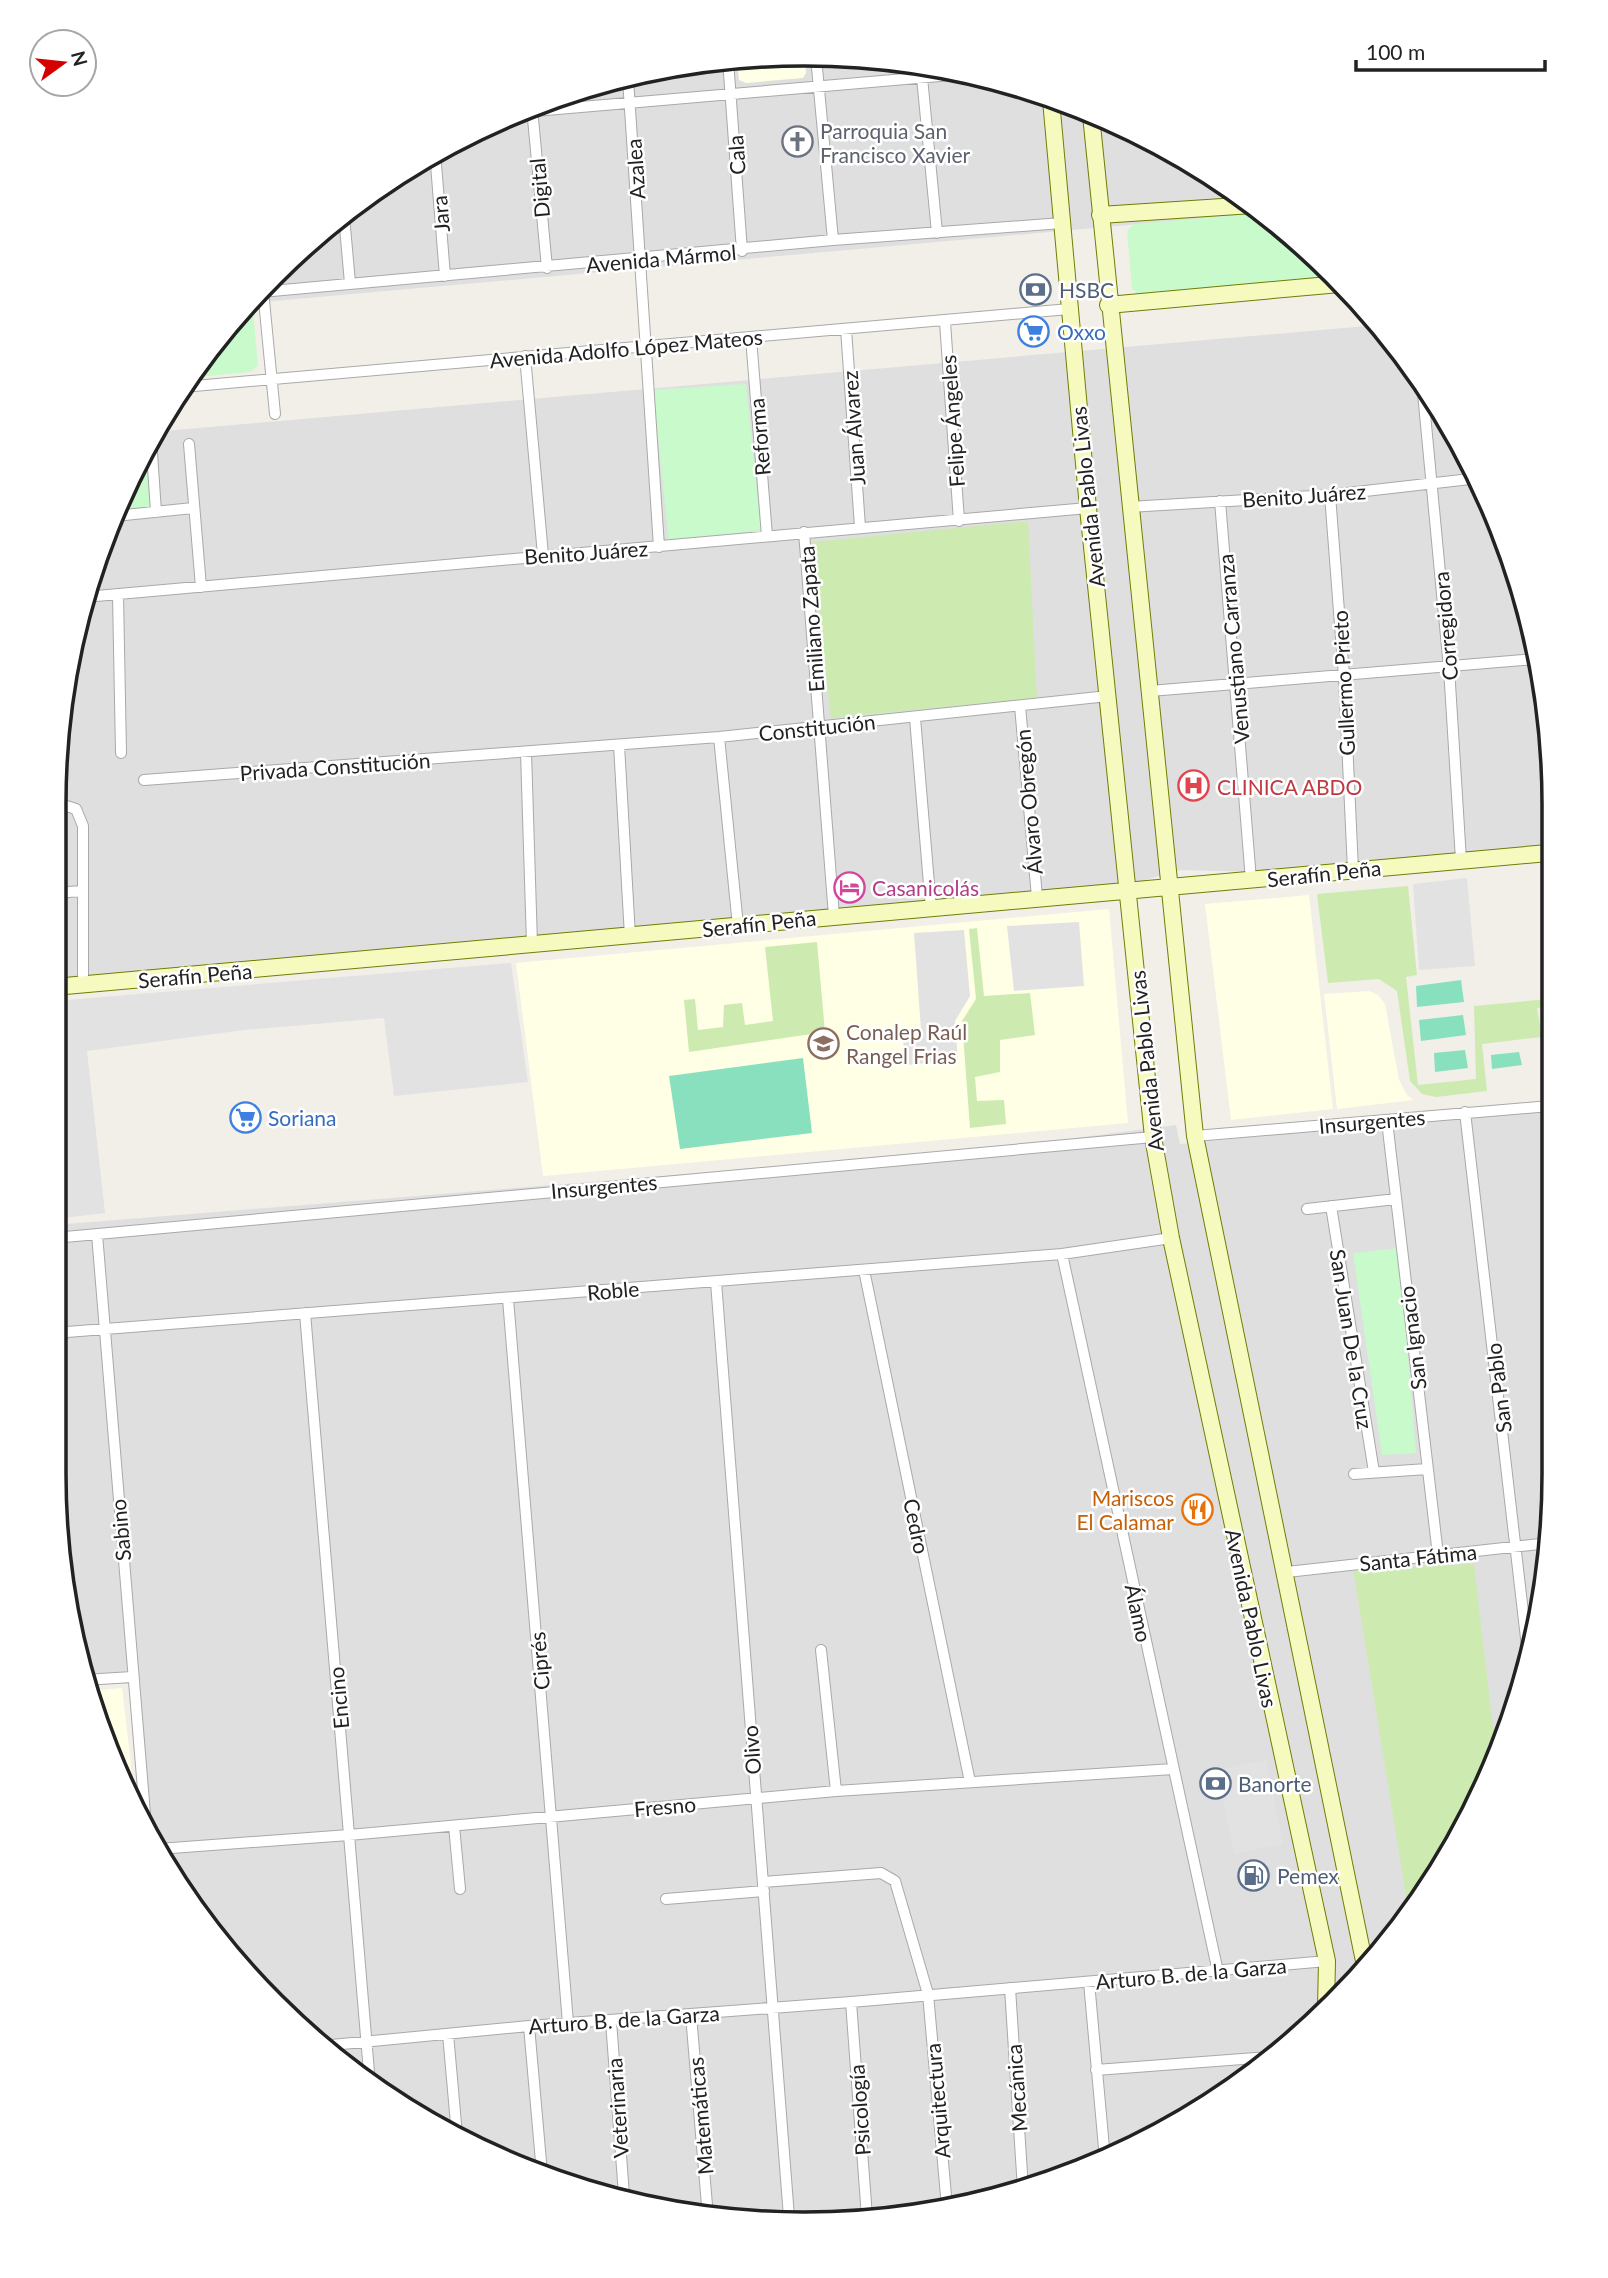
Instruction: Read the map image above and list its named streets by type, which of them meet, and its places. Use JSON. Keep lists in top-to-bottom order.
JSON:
{
  "streets": {
    "main road": ["Avenida Pablo Livas", "Serafín Peña"],
    "street": [
      "Cala",
      "Azalea",
      "Digital",
      "Jara",
      "Avenida Mármol",
      "Avenida Adolfo López Mateos",
      "Felipe Ángeles",
      "Juan Álvarez",
      "Reforma",
      "Benito Juárez",
      "Emiliano Zapata",
      "Corregidora",
      "Venustiano Carranza",
      "Gullermo Prieto",
      "Constitución",
      "Privada Constitución",
      "Álvaro Obregón",
      "Insurgentes",
      "Roble",
      "San Ignacio",
      "San Juan De la Cruz",
      "San Pablo",
      "Cedro",
      "Sabino",
      "Santa Fátima",
      "Álamo",
      "Ciprés",
      "Encino",
      "Olivo",
      "Fresno",
      "Arturo B. de la Garza",
      "Mecánica",
      "Arquitectura",
      "Veterinaria",
      "Psicología",
      "Matemáticas"
    ]
  },
  "crossings": [
    ["Cala", "Avenida Mármol"],
    ["Azalea", "Avenida Mármol"],
    ["Azalea", "Avenida Adolfo López Mateos"],
    ["Azalea", "Benito Juárez"],
    ["Digital", "Avenida Mármol"],
    ["Jara", "Avenida Mármol"],
    ["Avenida Mármol", "Avenida Pablo Livas"],
    ["Avenida Adolfo López Mateos", "Felipe Ángeles"],
    ["Avenida Adolfo López Mateos", "Juan Álvarez"],
    ["Avenida Adolfo López Mateos", "Reforma"],
    ["Avenida Adolfo López Mateos", "Avenida Pablo Livas"],
    ["Felipe Ángeles", "Benito Juárez"],
    ["Juan Álvarez", "Benito Juárez"],
    ["Reforma", "Benito Juárez"],
    ["Benito Juárez", "Avenida Pablo Livas"],
    ["Benito Juárez", "Emiliano Zapata"],
    ["Benito Juárez", "Corregidora"],
    ["Benito Juárez", "Venustiano Carranza"],
    ["Benito Juárez", "Gullermo Prieto"],
    ["Avenida Pablo Livas", "Constitución"],
    ["Avenida Pablo Livas", "Serafín Peña"],
    ["Avenida Pablo Livas", "Insurgentes"],
    ["Avenida Pablo Livas", "Roble"],
    ["Avenida Pablo Livas", "Santa Fátima"],
    ["Avenida Pablo Livas", "Arturo B. de la Garza"],
    ["Emiliano Zapata", "Constitución"],
    ["Emiliano Zapata", "Serafín Peña"],
    ["Corregidora", "Serafín Peña"],
    ["Venustiano Carranza", "Serafín Peña"],
    ["Gullermo Prieto", "Serafín Peña"],
    ["Constitución", "Privada Constitución"],
    ["Constitución", "Álvaro Obregón"],
    ["Álvaro Obregón", "Serafín Peña"],
    ["Insurgentes", "San Ignacio"],
    ["Insurgentes", "San Pablo"],
    ["Insurgentes", "Sabino"],
    ["Roble", "Cedro"],
    ["Roble", "Sabino"],
    ["Roble", "Álamo"],
    ["Roble", "Ciprés"],
    ["Roble", "Encino"],
    ["Roble", "Olivo"],
    ["San Ignacio", "Santa Fátima"],
    ["San Pablo", "Santa Fátima"],
    ["Cedro", "Fresno"],
    ["Álamo", "Fresno"],
    ["Álamo", "Arturo B. de la Garza"],
    ["Ciprés", "Fresno"],
    ["Ciprés", "Arturo B. de la Garza"],
    ["Encino", "Fresno"],
    ["Encino", "Arturo B. de la Garza"],
    ["Olivo", "Fresno"],
    ["Olivo", "Arturo B. de la Garza"],
    ["Arturo B. de la Garza", "Mecánica"],
    ["Arturo B. de la Garza", "Arquitectura"],
    ["Arturo B. de la Garza", "Veterinaria"],
    ["Arturo B. de la Garza", "Psicología"],
    ["Arturo B. de la Garza", "Matemáticas"]
  ],
  "places": {
    "church": ["Parroquia San Francisco Xavier"],
    "bank": ["HSBC", "Banorte"],
    "supermarket": ["Oxxo", "Soriana"],
    "hospital": ["CLINICA ABDO"],
    "hotel": ["Casanicolás"],
    "school or university": ["Conalep Raúl Rangel Frias"],
    "restaurant": ["Mariscos El Calamar"],
    "fuel station": ["Pemex"]
  },
  "scale_bar": "100 m",
  "north": "right"
}
